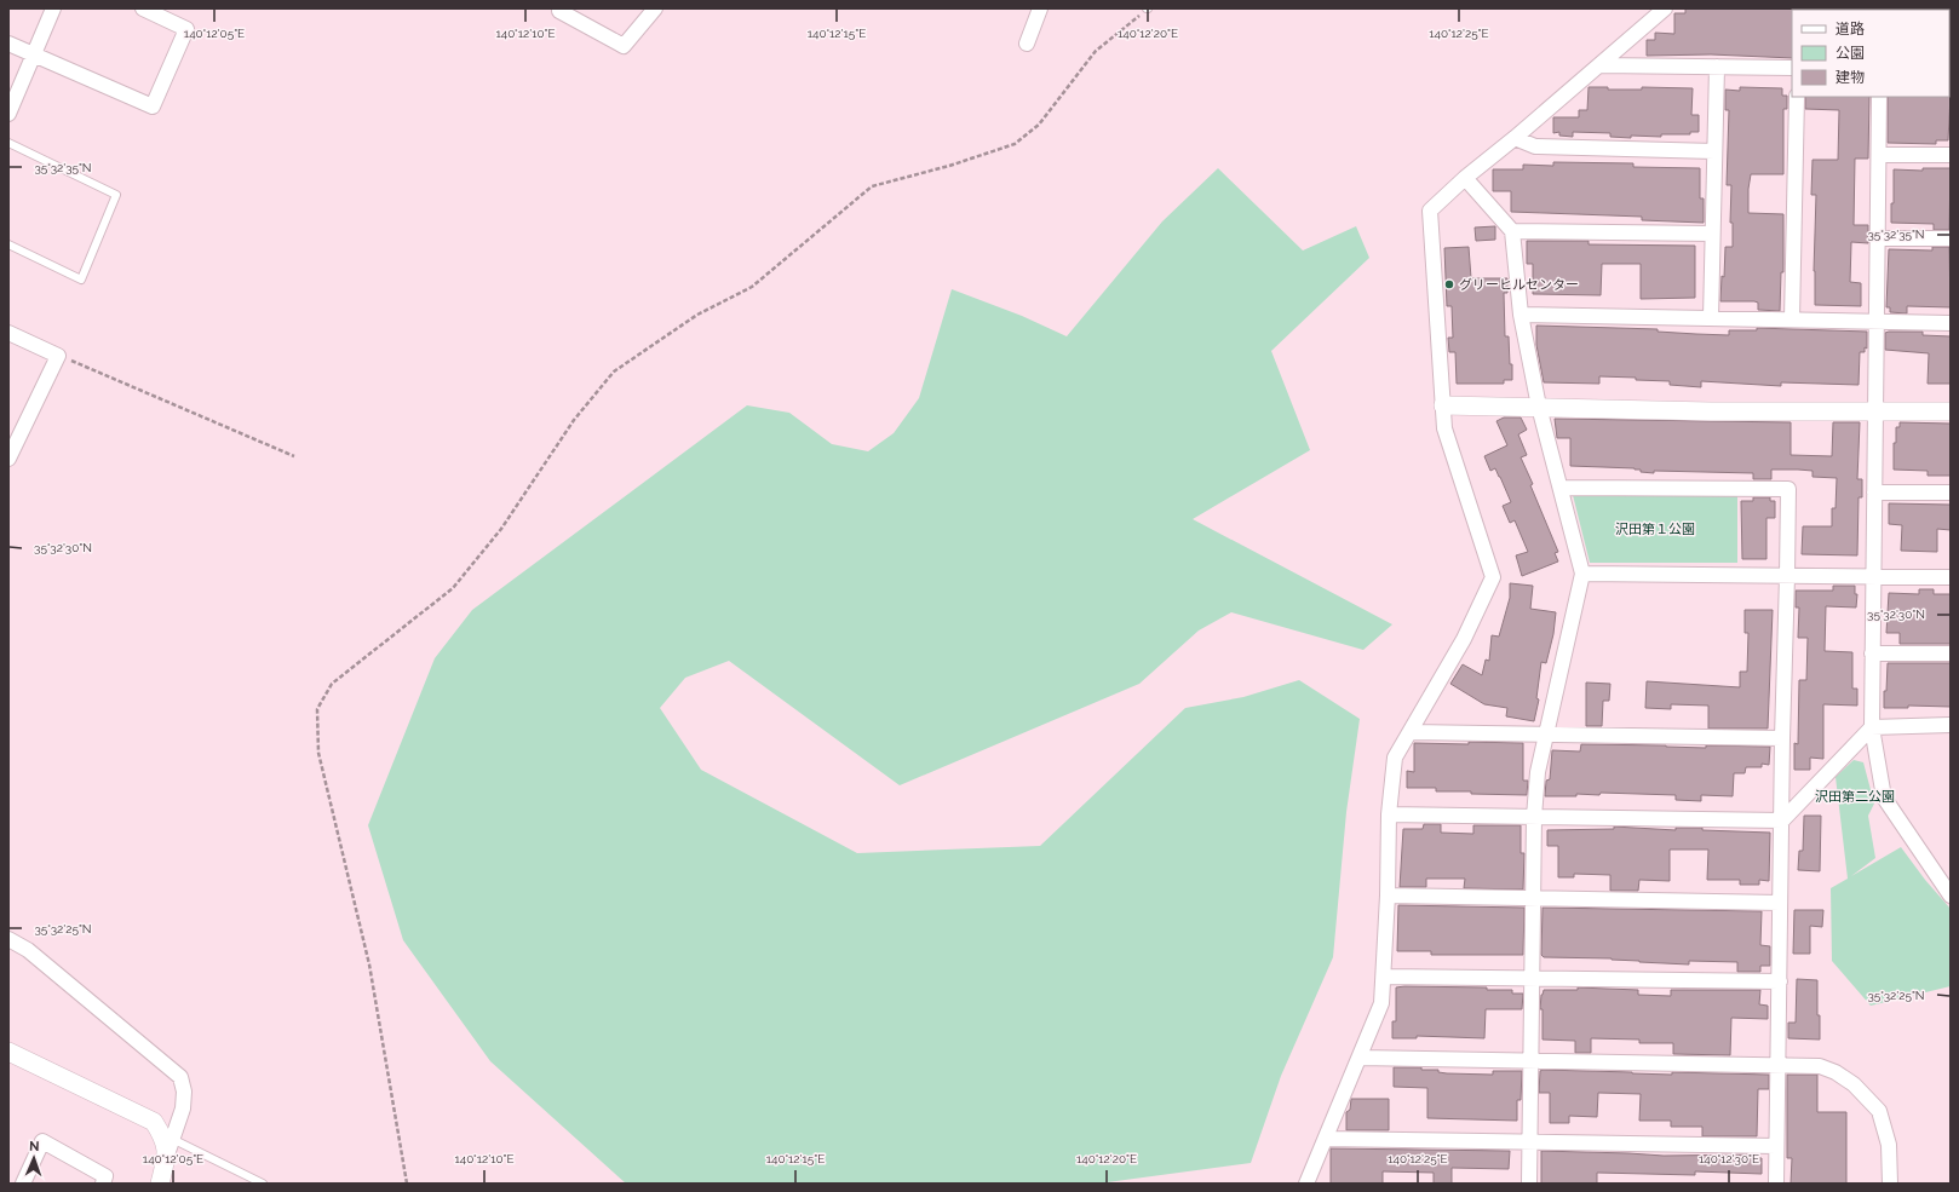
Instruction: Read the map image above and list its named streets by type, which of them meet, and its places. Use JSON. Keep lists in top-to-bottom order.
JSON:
{
  "parks": ["沢田第１公園", "沢田第二公園"],
  "places": ["グリーヒルセンター"],
  "legend": ["道路", "公園", "建物"],
  "north": "top",
  "coordinates": [
    "140°12'05\"E",
    "140°12'10\"E",
    "140°12'15\"E",
    "140°12'20\"E",
    "140°12'25\"E",
    "35°32'35\"N",
    "35°32'30\"N",
    "35°32'25\"N",
    "140°12'30\"E"
  ]
}
